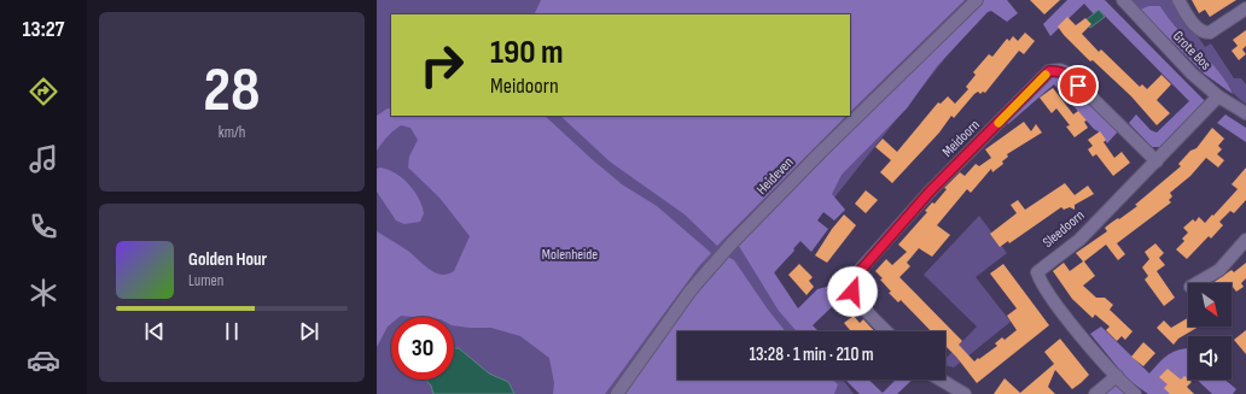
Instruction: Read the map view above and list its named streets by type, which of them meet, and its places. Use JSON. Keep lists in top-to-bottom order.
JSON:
{
  "streets": {
    "street": [
      "Grote Bos",
      "Meidoorn",
      "Heideven",
      "Sleedoorn"
    ]
  },
  "crossings": [
    ["Grote Bos", "Sleedoorn"],
    ["Meidoorn", "Sleedoorn"]
  ],
  "parks": ["Molenheide"],
  "north": "bottom right",
  "page": {
    "tabs": "13:27",
    "tile": ["28", "km/h"],
    "turn": ["190 m", "Meidoorn"],
    "song": ["Golden Hour", "Lumen"],
    "limit": "30",
    "trip": "13:28 · 1 min · 210 m"
  }
}
